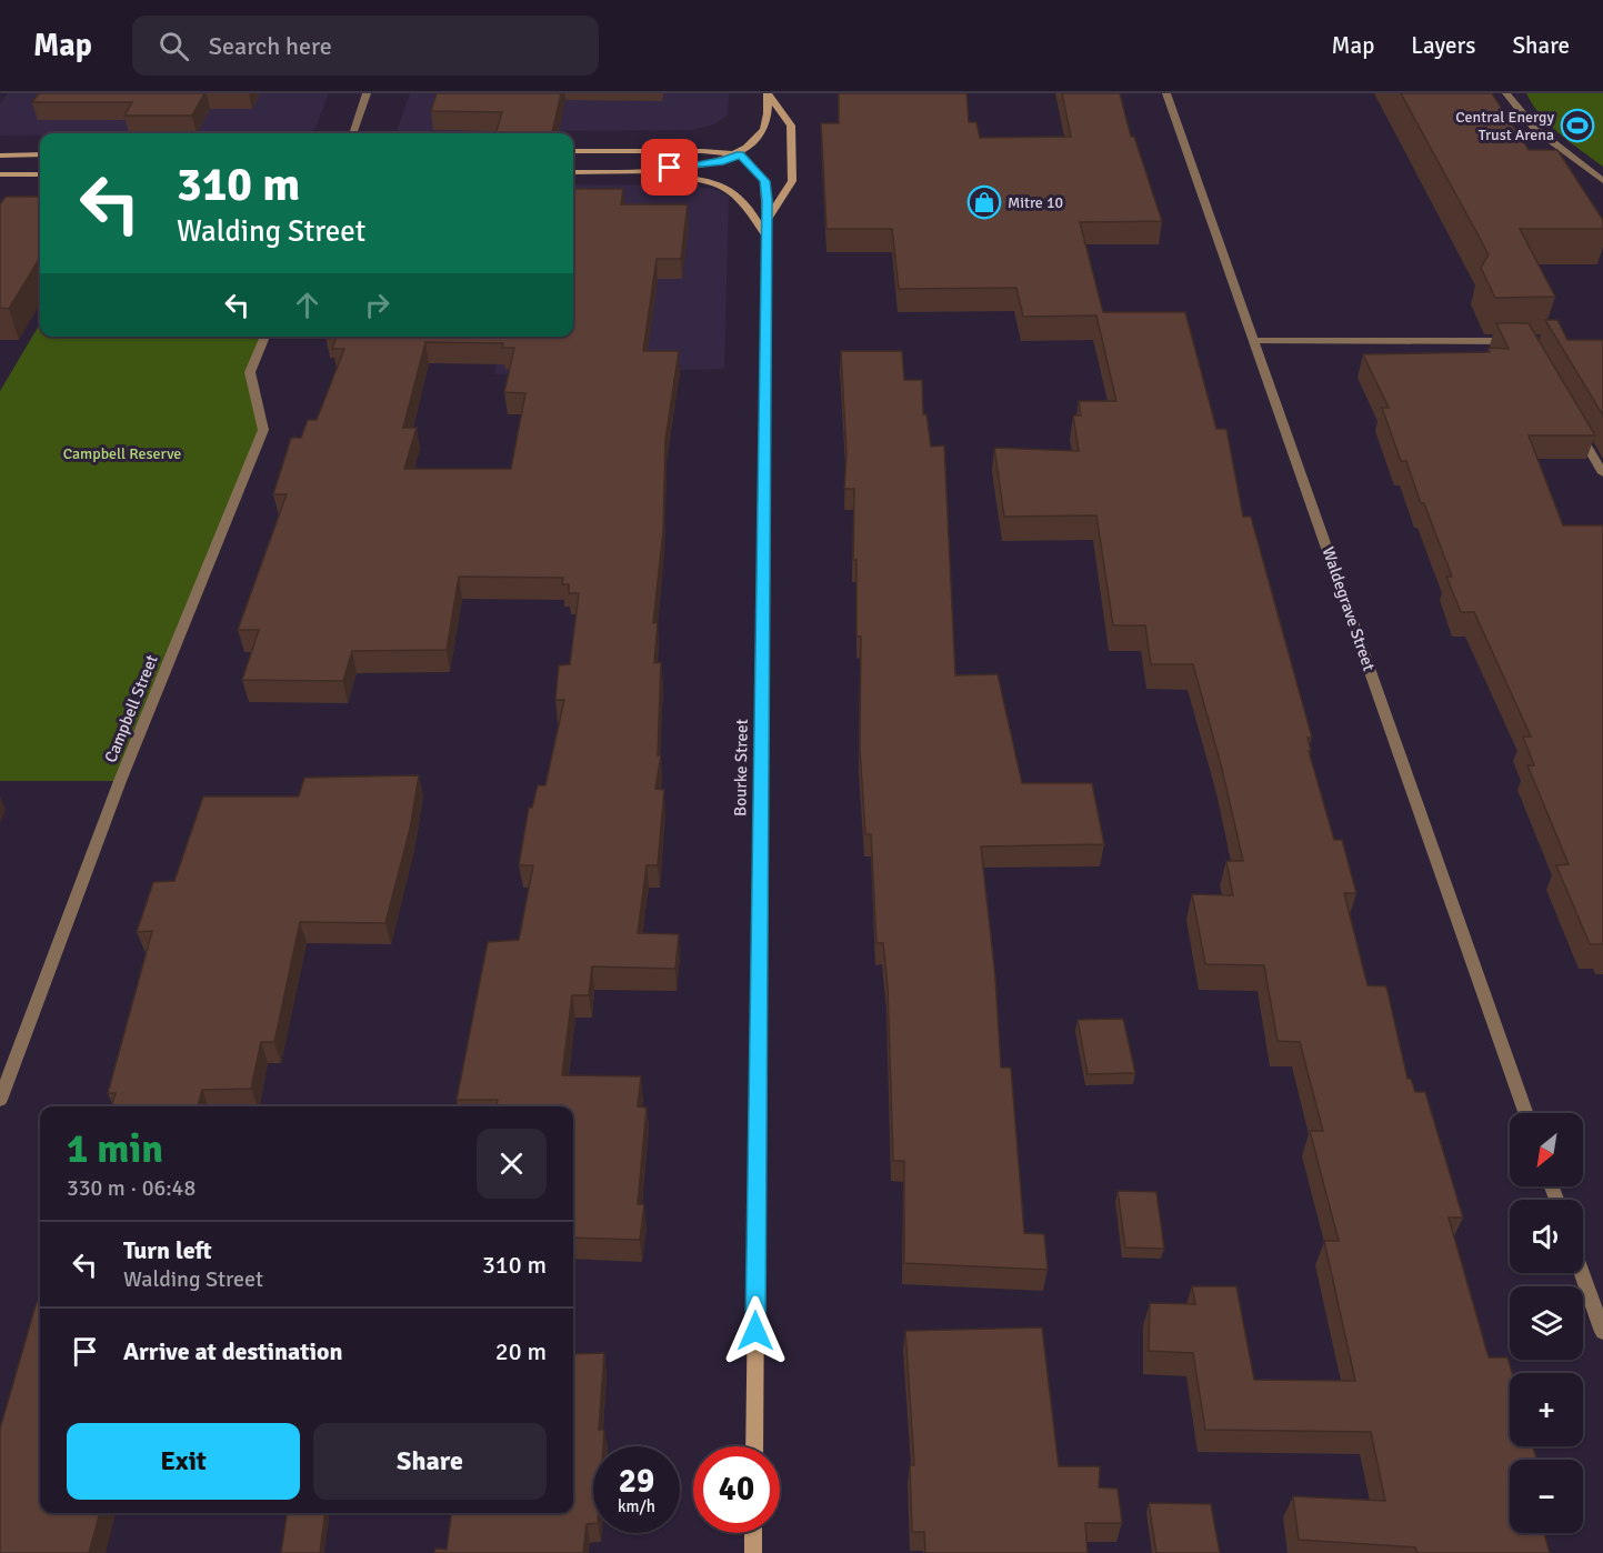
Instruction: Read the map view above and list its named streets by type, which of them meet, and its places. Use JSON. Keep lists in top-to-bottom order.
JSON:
{
  "streets": {
    "street": ["Waldegrave Street", "Campbell Street", "Bourke Street"]
  },
  "parks": ["Campbell Reserve"],
  "places": {
    "sports": ["Central Energy Trust Arena"],
    "shop": ["Mitre 10"]
  },
  "north": "bottom left",
  "page": {
    "header": "Map",
    "search": "Search here",
    "nav": ["Map", "Layers", "Share"],
    "turn": ["310 m", "Walding Street"],
    "heading": ["1 min", "330 m · 06:48"],
    "map_buttons": ["+", "−"],
    "list": [
      {
        "name": "Turn left",
        "note": "Walding Street",
        "value": "310 m"
      },
      {
        "name": "Arrive at destination",
        "value": "20 m"
      }
    ],
    "buttons": ["Exit", "Share"],
    "speed": "29 km/h",
    "limit": "40"
  }
}
